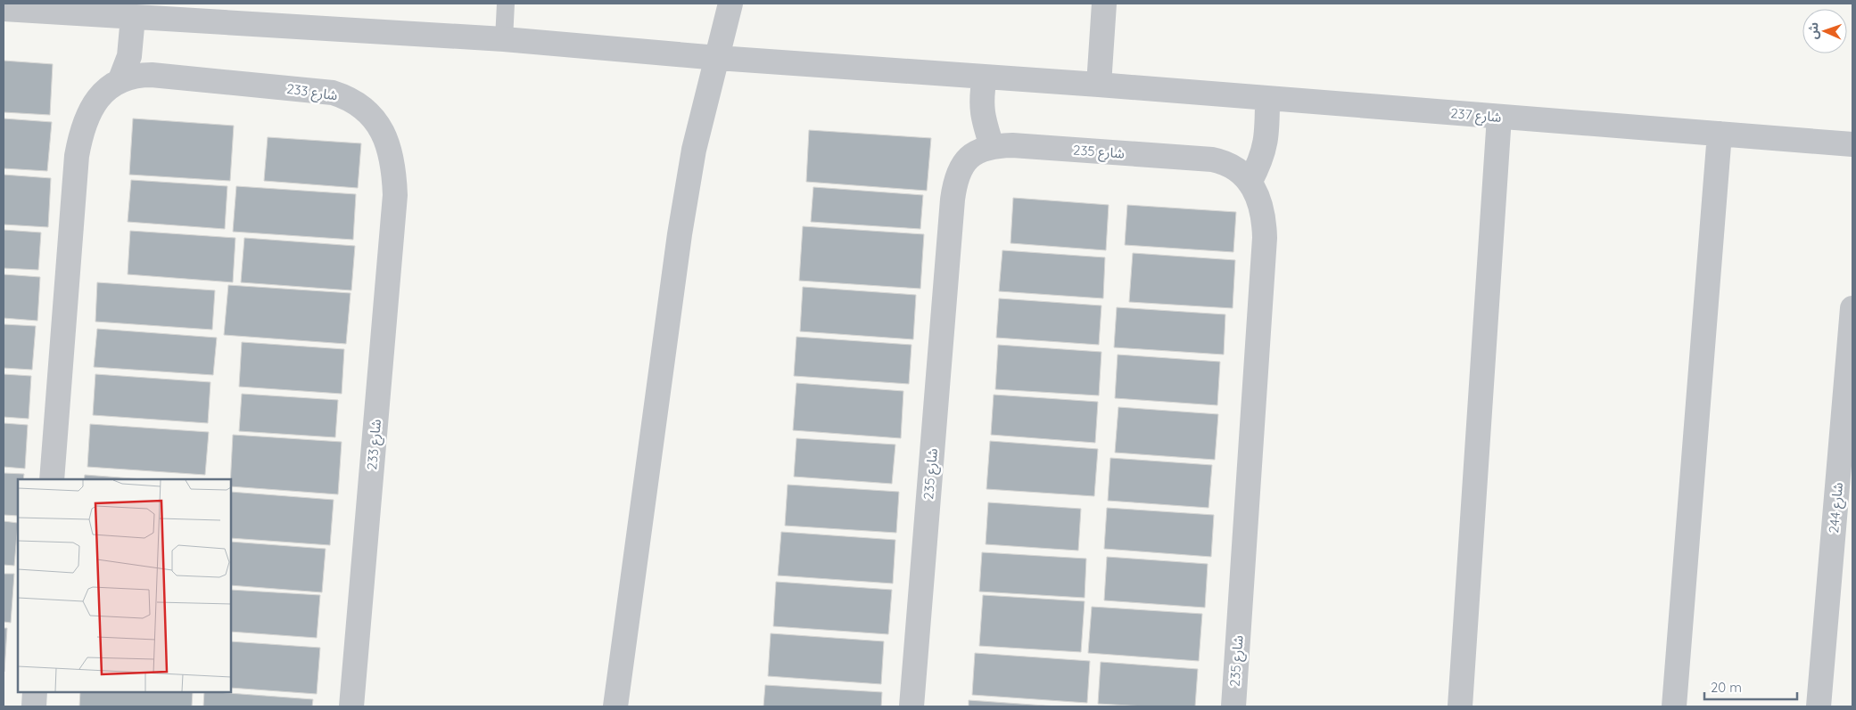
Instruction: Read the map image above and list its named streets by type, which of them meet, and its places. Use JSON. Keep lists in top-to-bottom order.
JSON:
{
  "streets": {
    "street": [
      "شارع 233",
      "شارع 237",
      "شارع 235",
      "شارع 244"
    ]
  },
  "scale_bar": "20 m",
  "north": "left"
}
